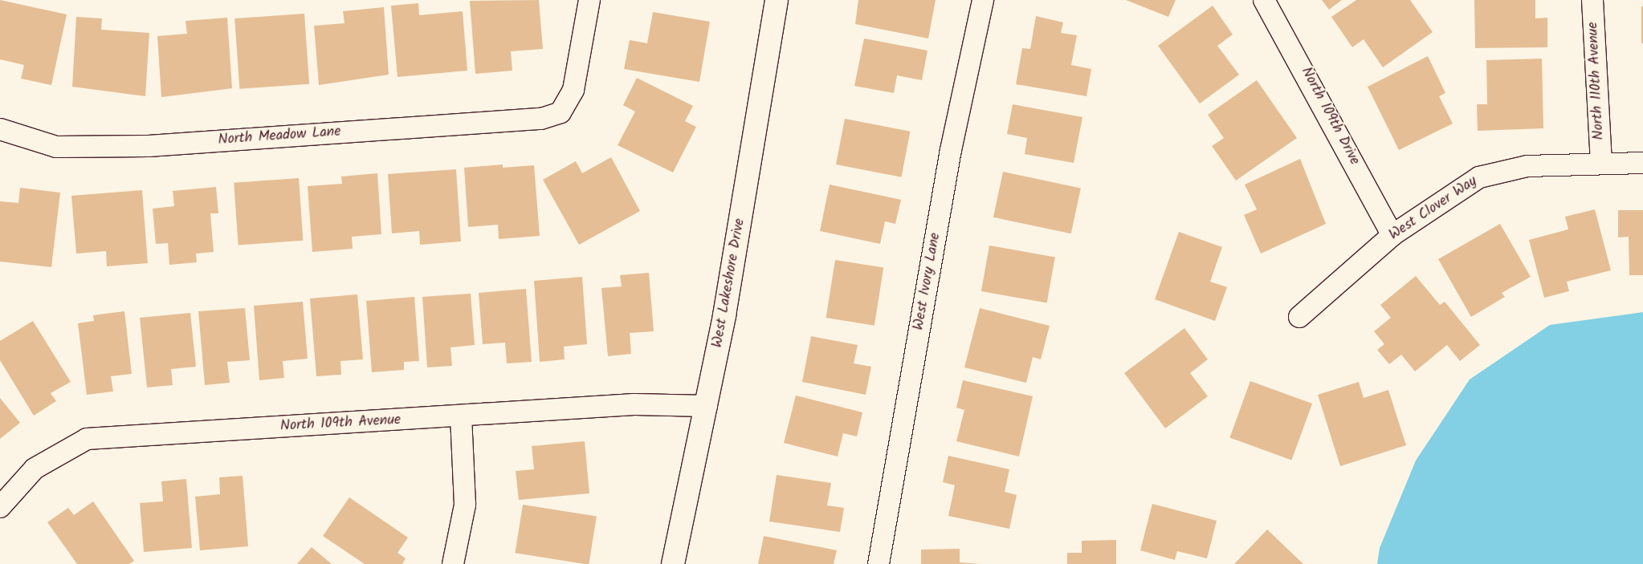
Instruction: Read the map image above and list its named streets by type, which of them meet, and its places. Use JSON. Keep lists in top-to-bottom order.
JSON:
{
  "streets": {
    "street": [
      "North 110th Avenue",
      "North 109th Drive",
      "North Meadow Lane",
      "West Clover Way",
      "West Ivory Lane",
      "West Lakeshore Drive",
      "North 109th Avenue"
    ]
  },
  "crossings": [
    ["North 110th Avenue", "West Clover Way"],
    ["North 109th Drive", "West Clover Way"],
    ["West Lakeshore Drive", "North 109th Avenue"]
  ]
}
